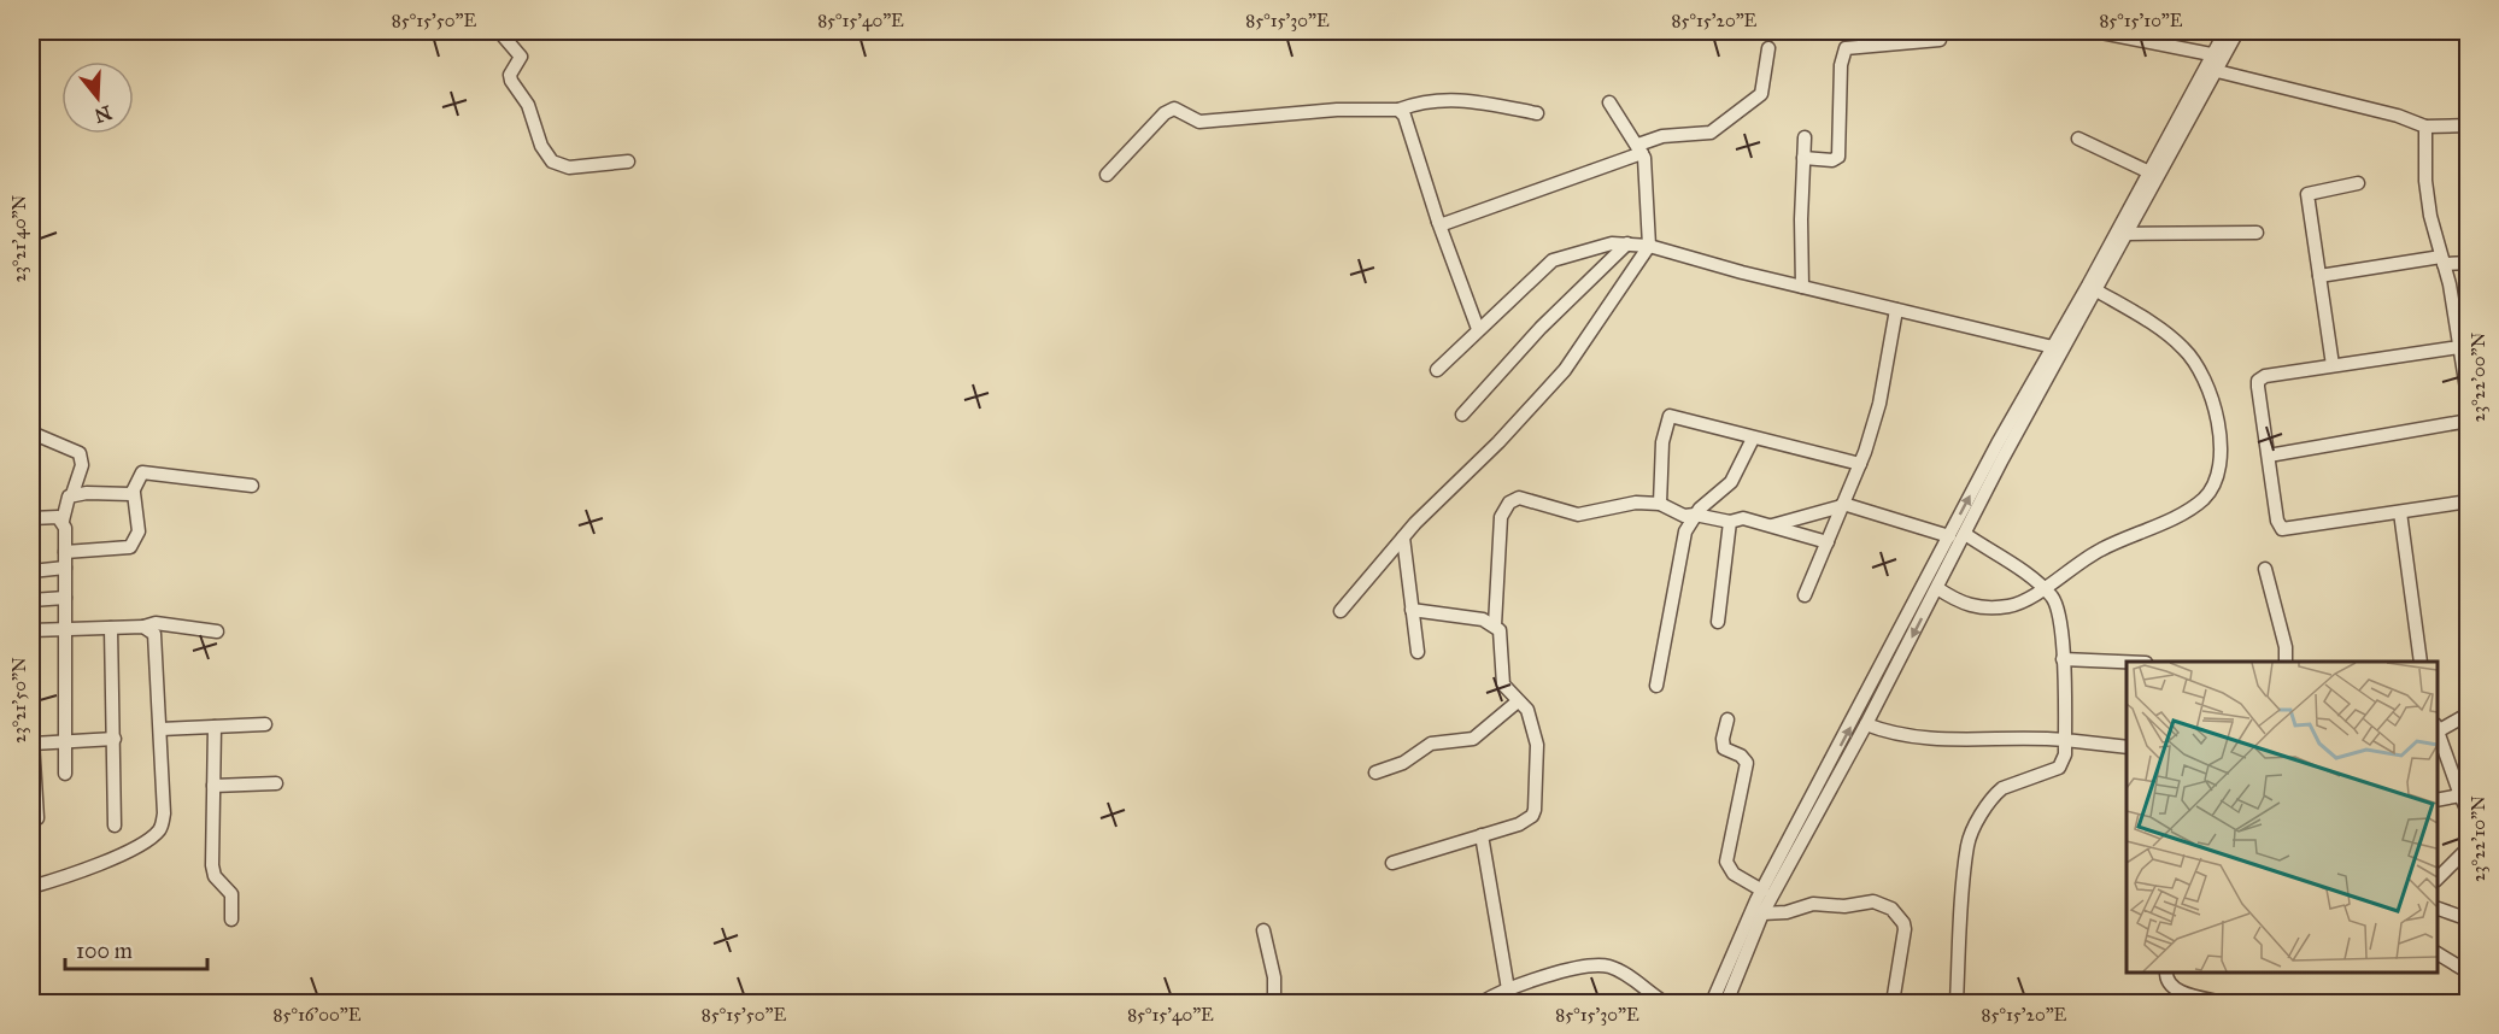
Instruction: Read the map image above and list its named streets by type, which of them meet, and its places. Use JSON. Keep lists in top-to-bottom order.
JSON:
{
  "scale_bar": "100 m",
  "north": "bottom",
  "coordinates": [
    "85°15'50\"E",
    "85°15'40\"E",
    "85°15'30\"E",
    "85°15'20\"E",
    "85°15'10\"E",
    "23°21'40\"N",
    "23°22'00\"N",
    "23°21'50\"N",
    "23°22'10\"N",
    "85°16'00\"E"
  ]
}
